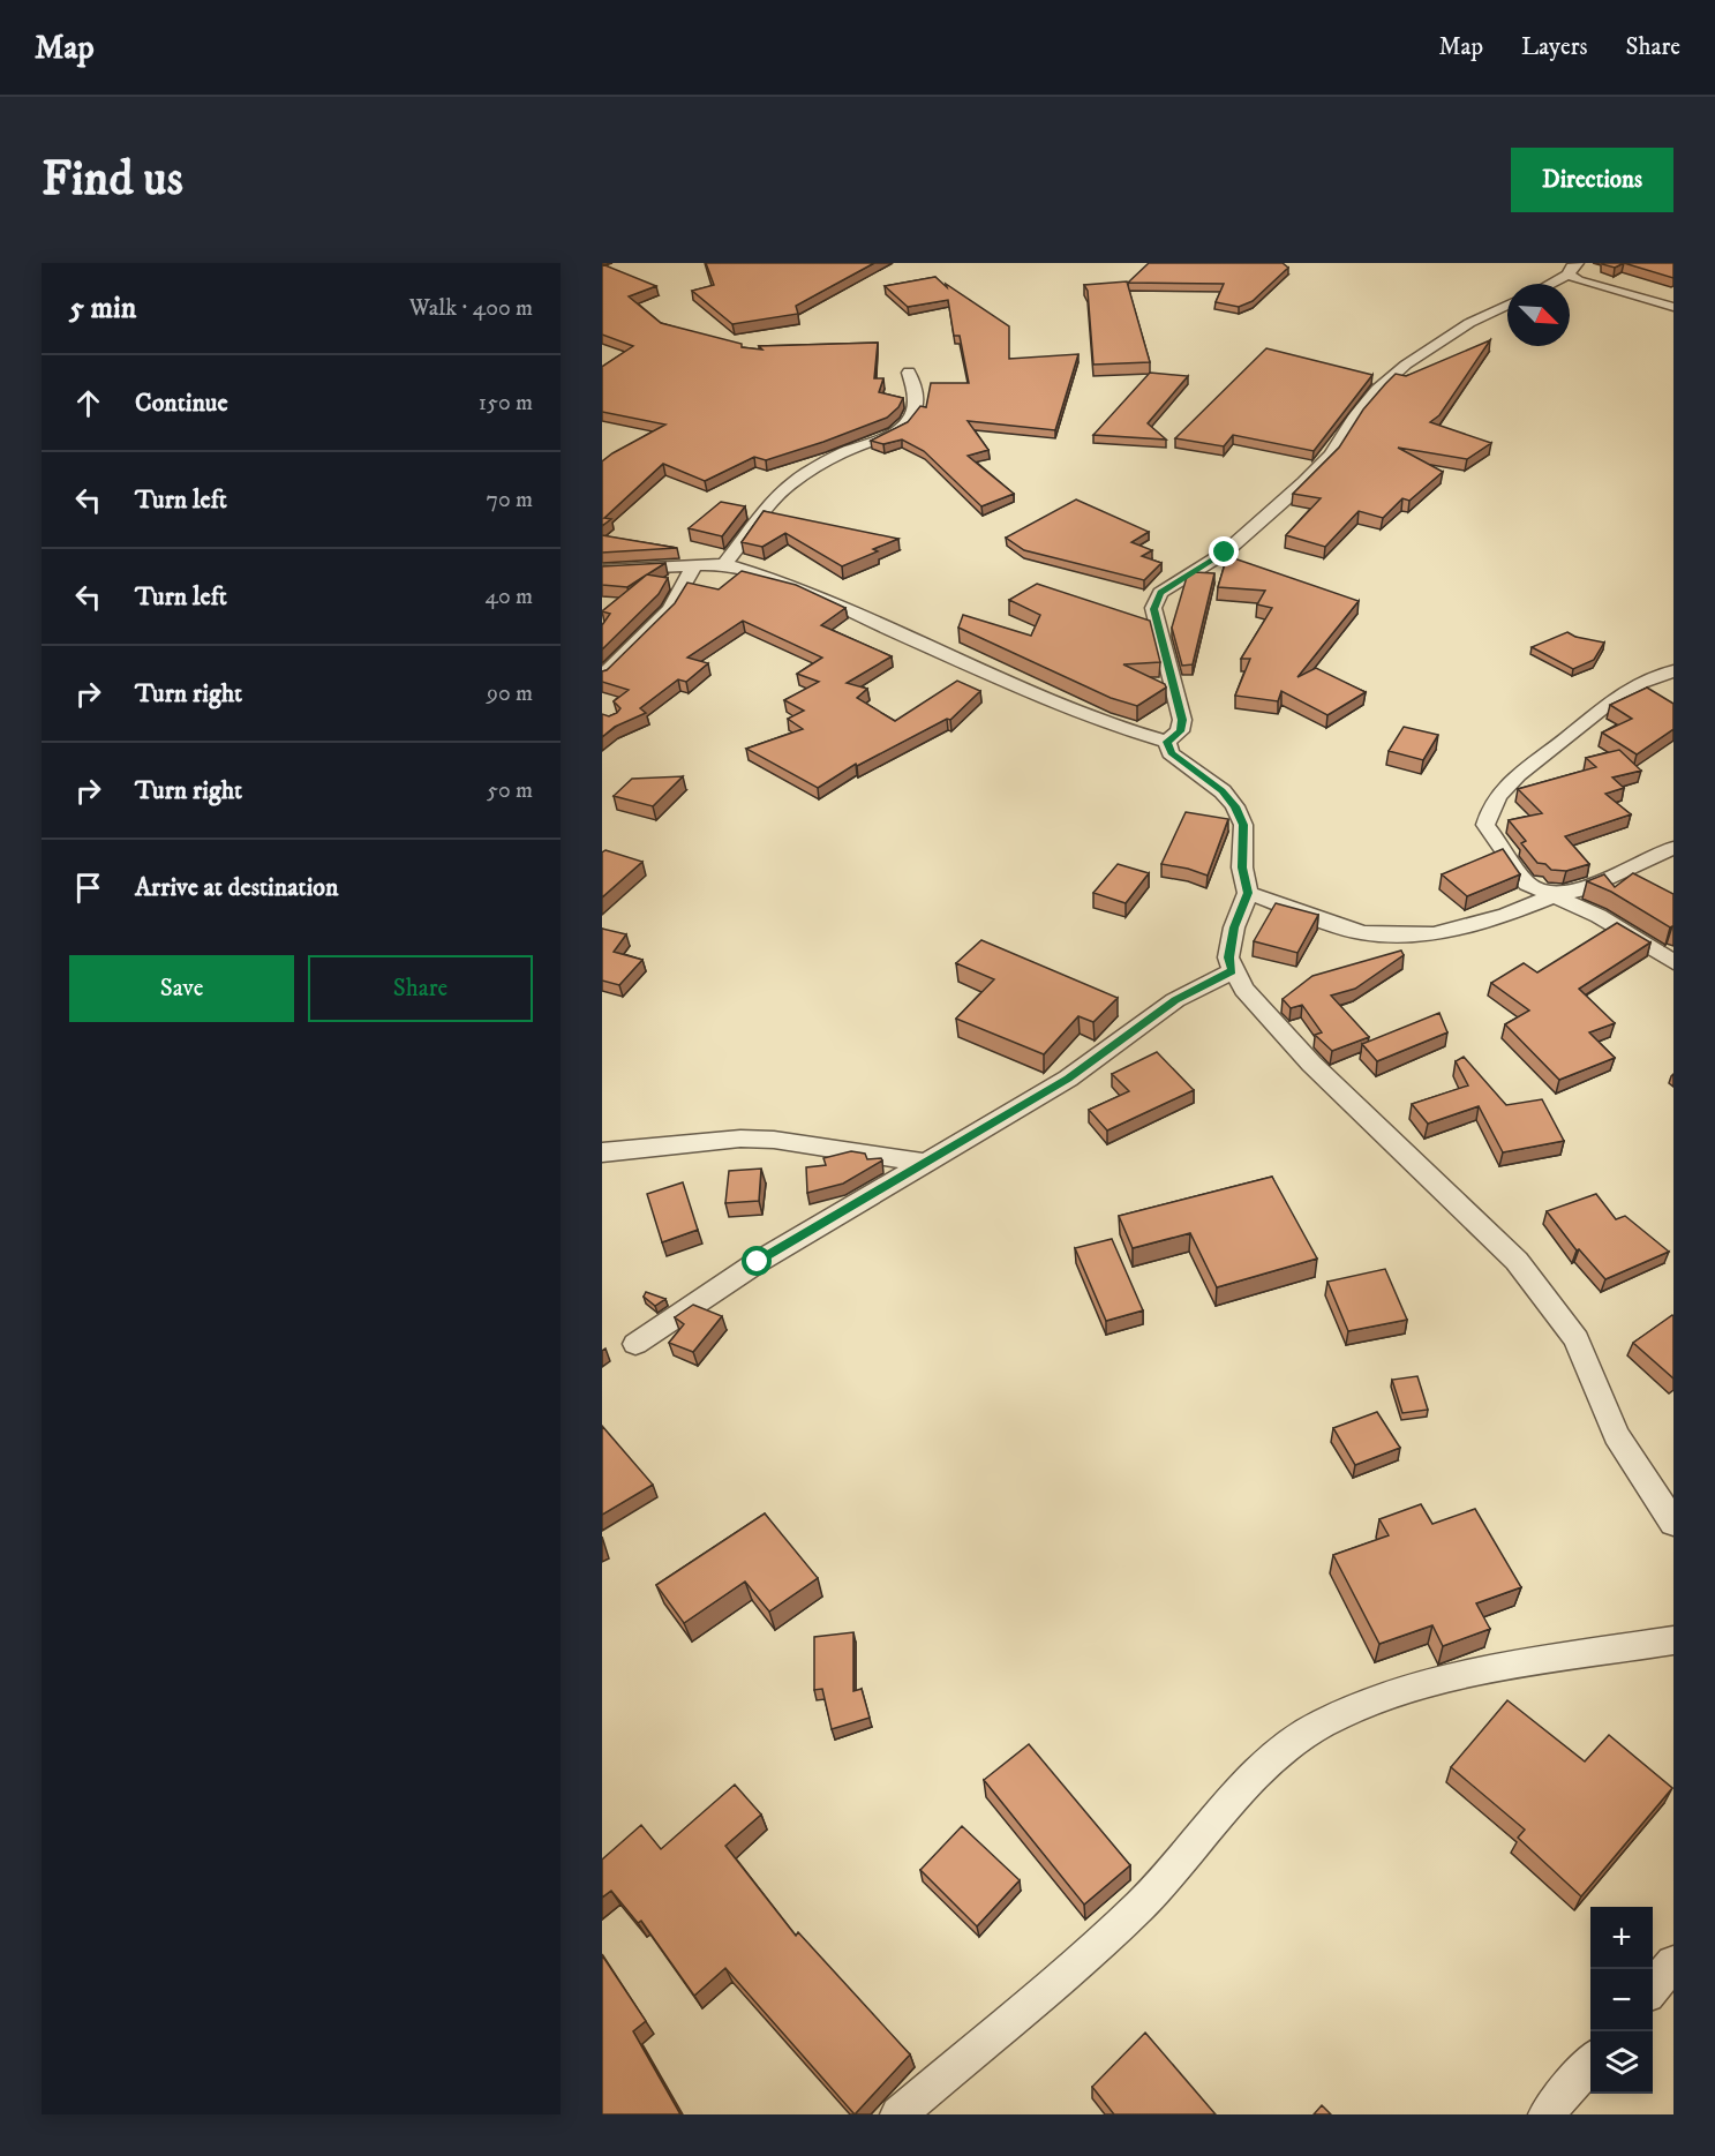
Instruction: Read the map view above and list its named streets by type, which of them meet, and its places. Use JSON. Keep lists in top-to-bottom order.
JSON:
{
  "north": "bottom right",
  "page": {
    "header": "Map",
    "nav": ["Map", "Layers", "Share"],
    "buttons": [
      "Directions",
      ["Save", "Share"]
    ],
    "title": "Find us",
    "heading": ["5 min", "Walk · 400 m"],
    "list": [
      ["Continue", "150 m"],
      ["Turn left", "70 m"],
      ["Turn left", "40 m"],
      ["Turn right", "90 m"],
      ["Turn right", "50 m"],
      "Arrive at destination"
    ],
    "map_buttons": ["+", "−"]
  }
}
